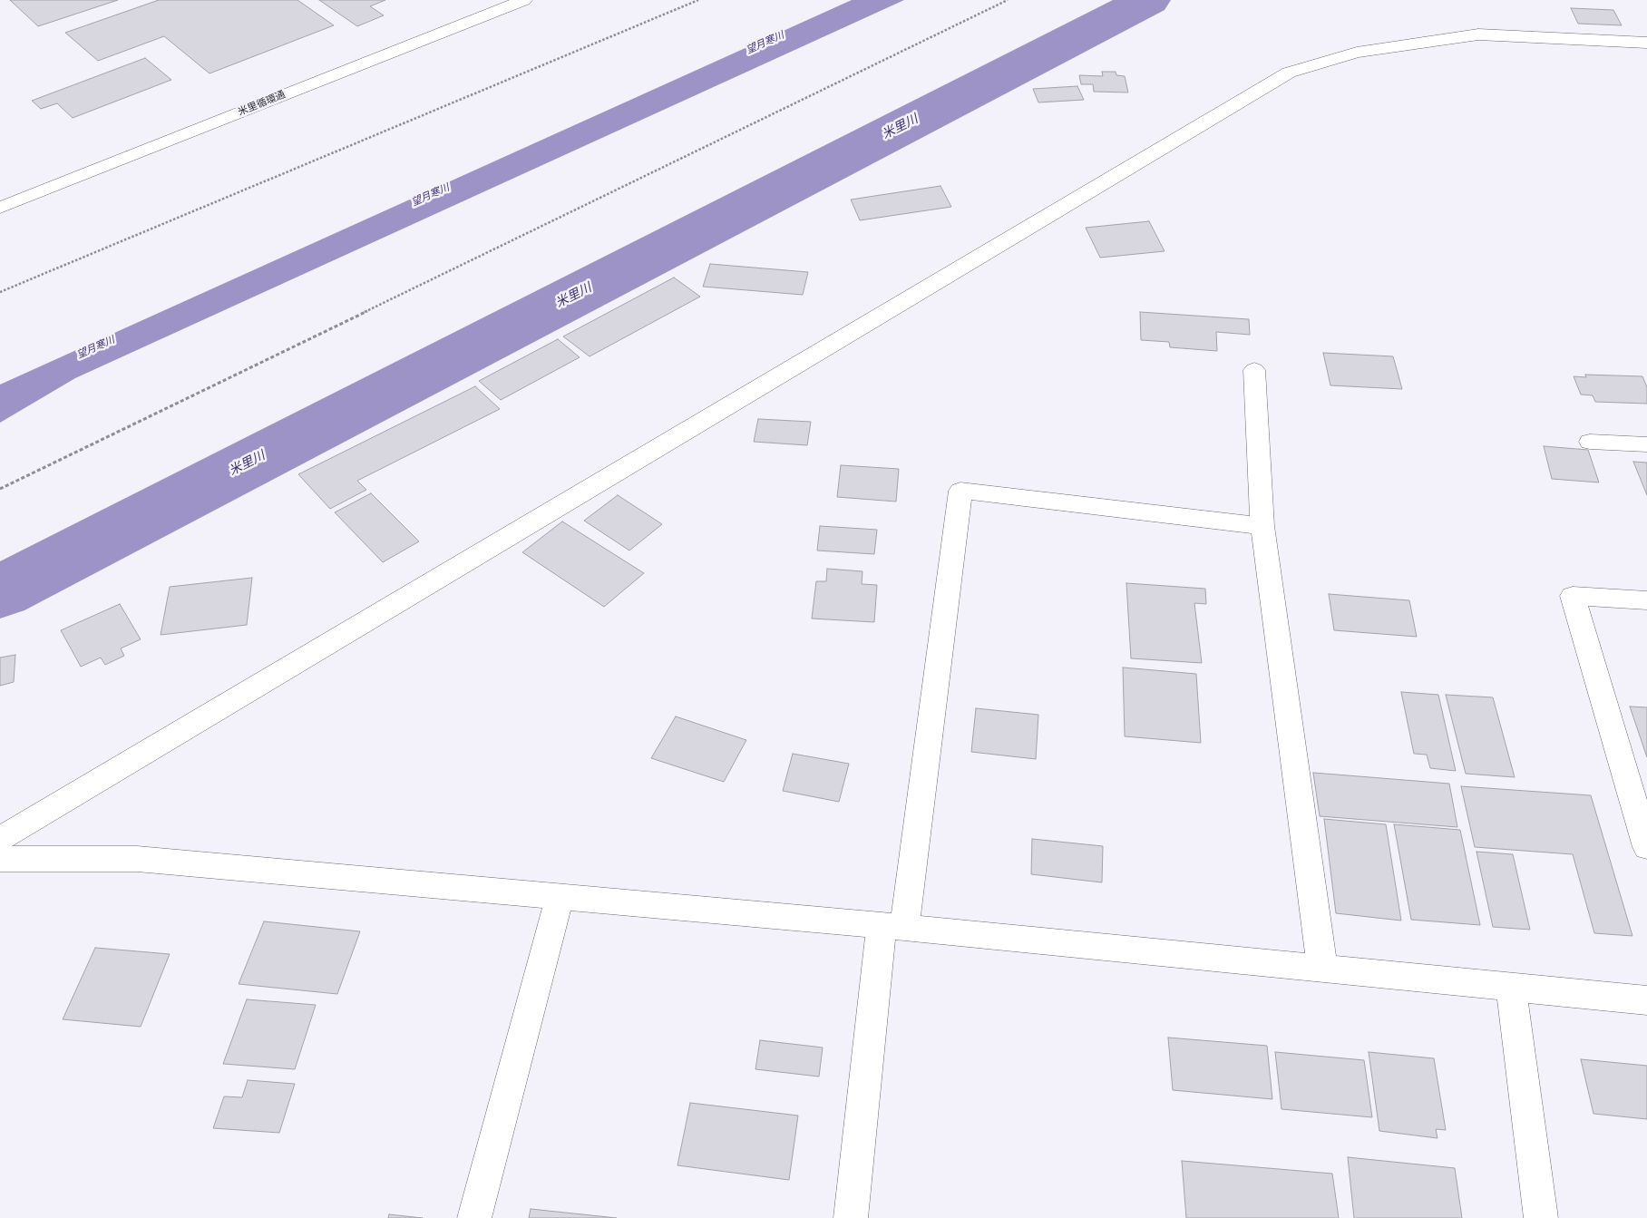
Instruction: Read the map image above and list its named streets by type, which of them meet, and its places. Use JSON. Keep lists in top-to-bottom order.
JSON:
{
  "streets": {
    "street": ["米里循環通"]
  },
  "water": ["望月寒川", "米里川"]
}
